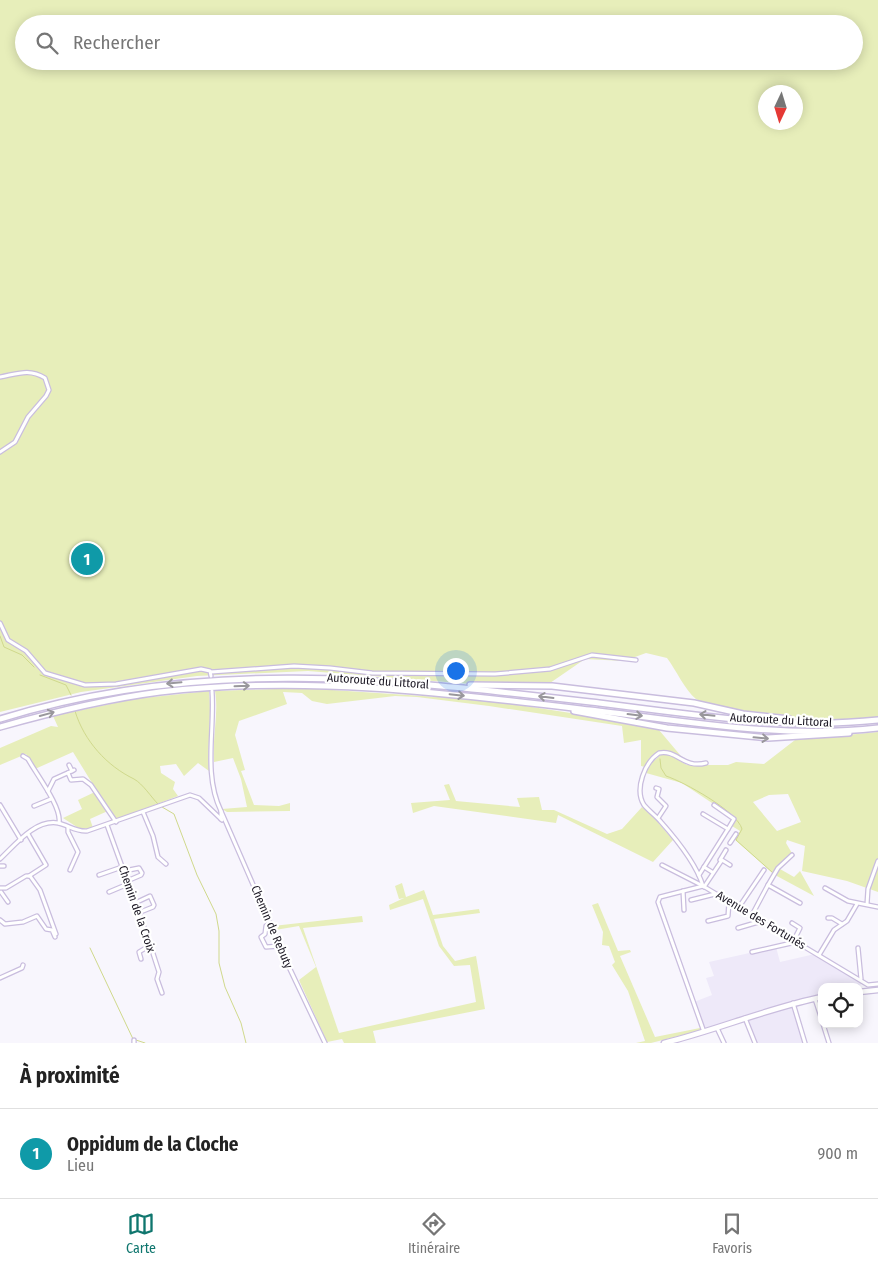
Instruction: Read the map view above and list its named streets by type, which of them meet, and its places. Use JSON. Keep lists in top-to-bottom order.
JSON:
{
  "streets": {
    "highway": ["Autoroute du Littoral"],
    "street": ["Chemin de la Croix", "Avenue des Fortunés", "Chemin de Rebuty"]
  },
  "north": "bottom",
  "page": {
    "search": "Rechercher",
    "pins": "1",
    "heading": "À proximité",
    "list": [
      {
        "mark": "1",
        "name": "Oppidum de la Cloche",
        "note": "Lieu",
        "value": "900 m"
      }
    ],
    "nav": ["Carte", "Itinéraire", "Favoris"]
  }
}
